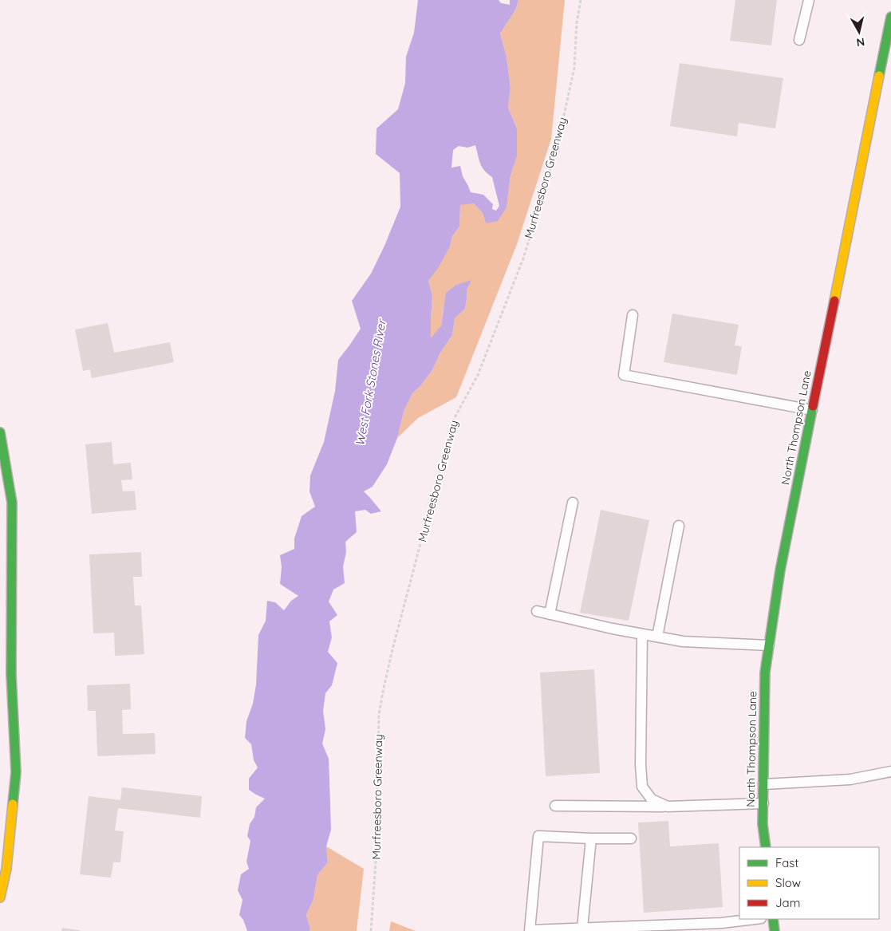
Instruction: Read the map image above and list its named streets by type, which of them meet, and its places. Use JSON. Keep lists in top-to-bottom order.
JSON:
{
  "streets": {
    "main road": ["North Thompson Lane"],
    "path": ["Murfreesboro Greenway"]
  },
  "water": ["West Fork Stones River"],
  "legend": ["Fast", "Slow", "Jam"],
  "north": "bottom"
}
